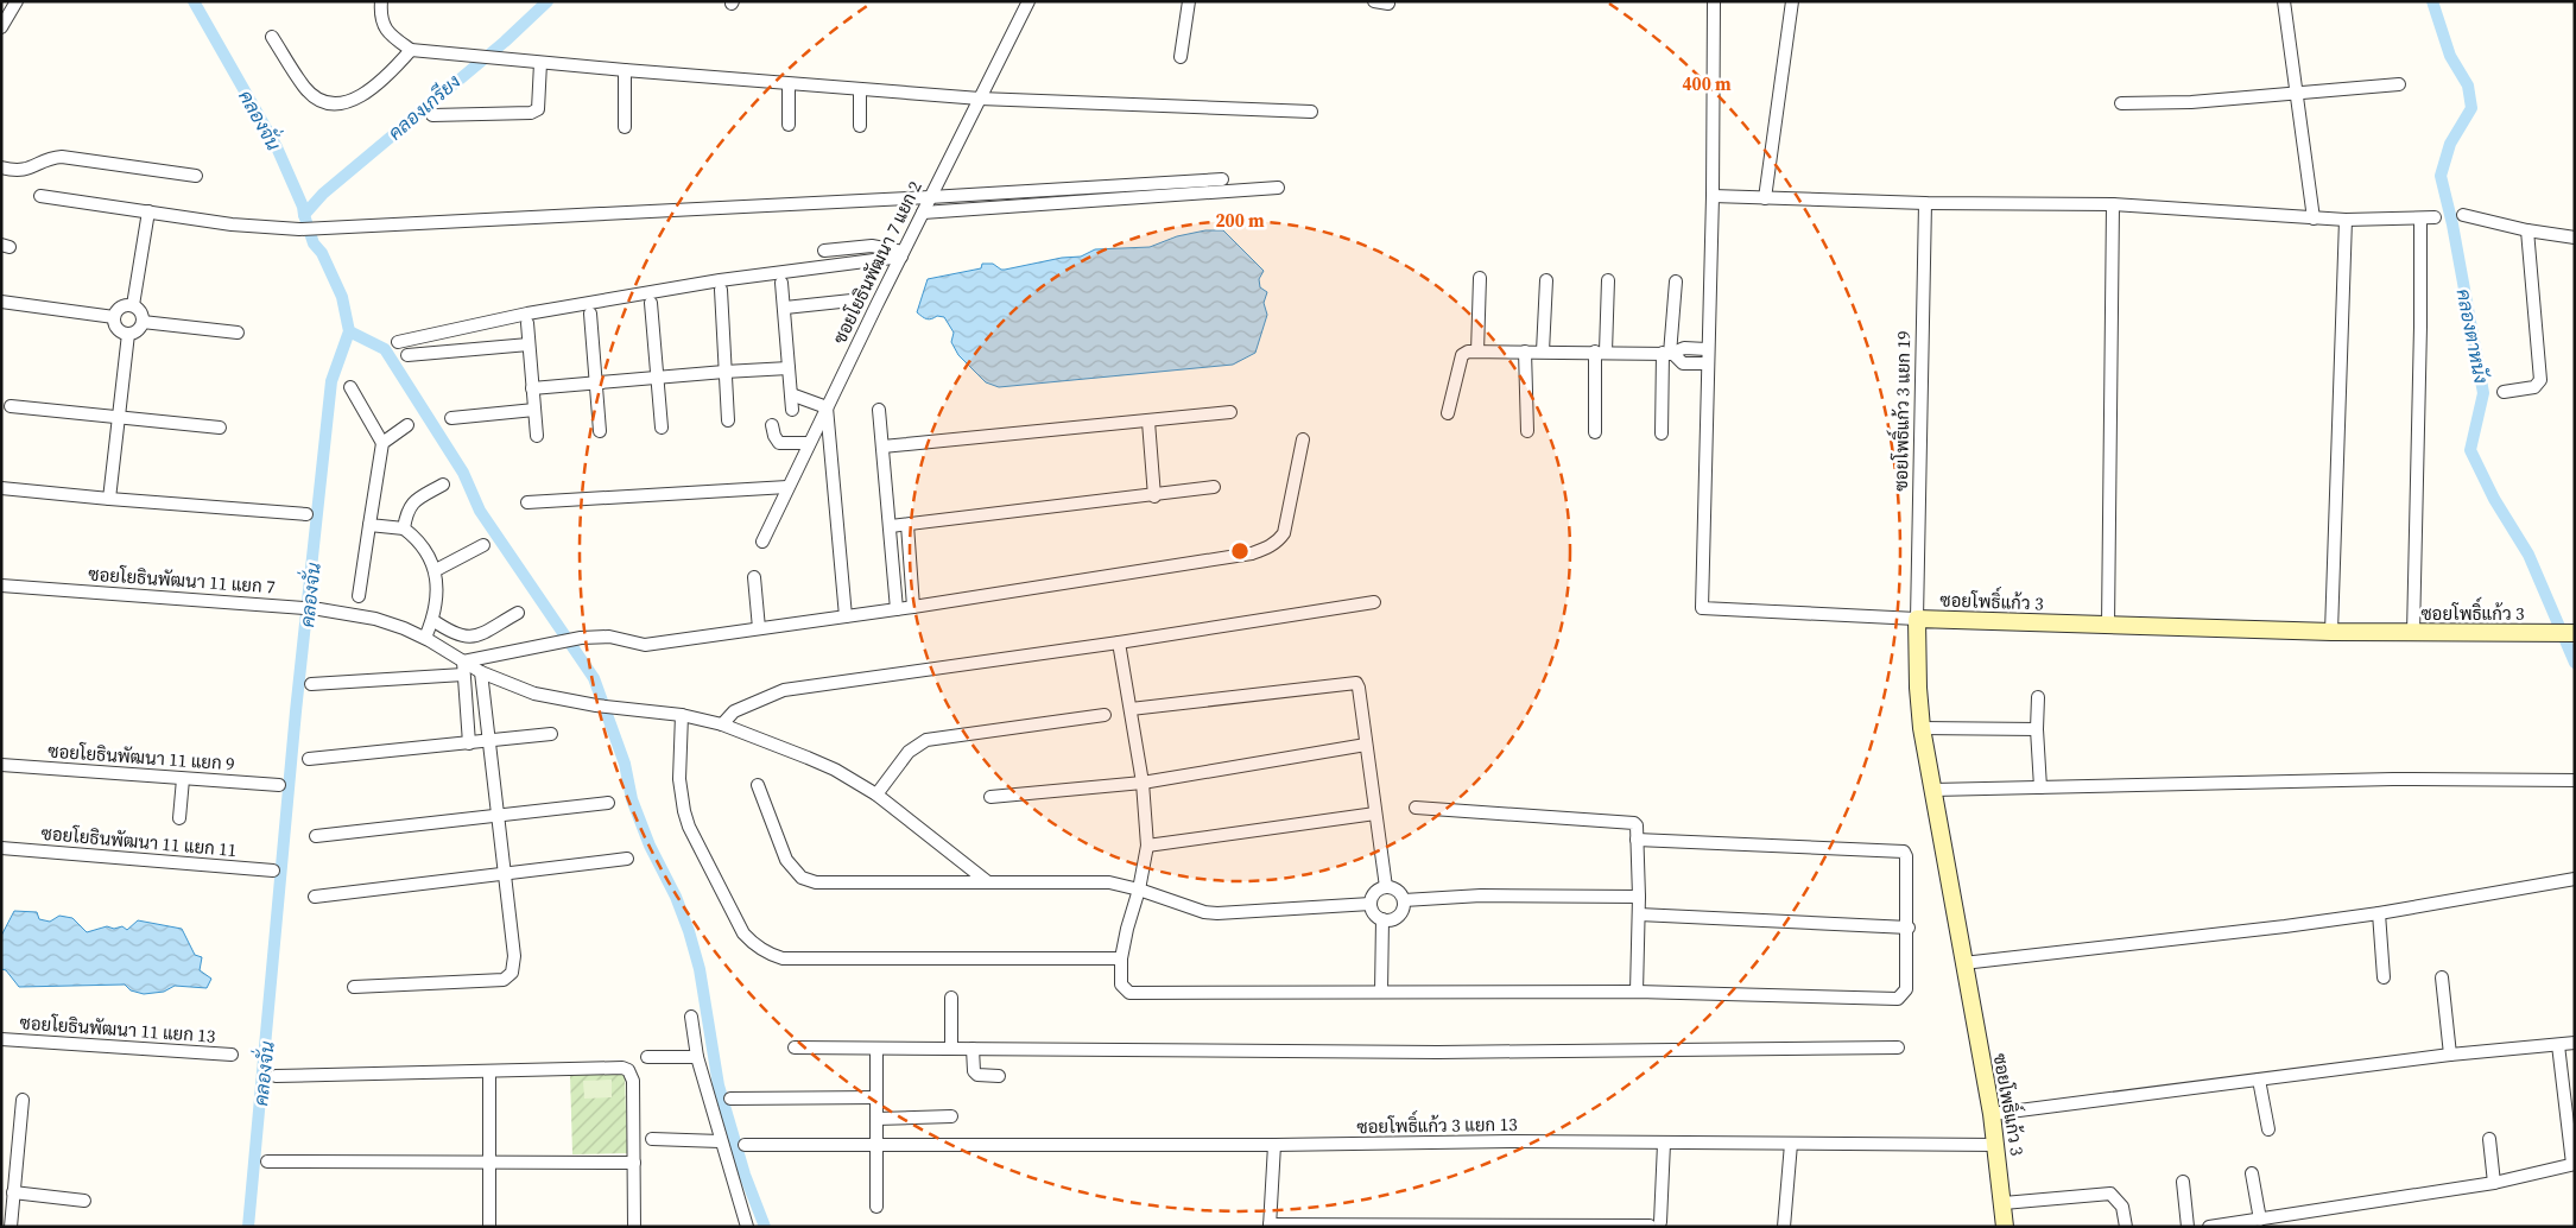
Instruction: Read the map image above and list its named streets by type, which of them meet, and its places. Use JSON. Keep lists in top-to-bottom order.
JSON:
{
  "streets": {
    "street": [
      "ซอยโยธินพัฒนา 7 แยก 2",
      "ซอยโพธิ์แก้ว 3 แยก 19",
      "ซอยโยธินพัฒนา 11 แยก 7",
      "ซอยโพธิ์แก้ว 3",
      "ซอยโยธินพัฒนา 11 แยก 9",
      "ซอยโยธินพัฒนา 11 แยก 11",
      "ซอยโยธินพัฒนา 11 แยก 13",
      "ซอยโพธิ์แก้ว 3 แยก 13"
    ]
  },
  "crossings": [
    ["ซอยโพธิ์แก้ว 3 แยก 19", "ซอยโพธิ์แก้ว 3"],
    ["ซอยโพธิ์แก้ว 3", "ซอยโพธิ์แก้ว 3 แยก 13"]
  ],
  "water": ["คลองเกรียง", "คลองจั่น", "คลองตาหนัง"],
  "rings": ["400 m", "200 m"]
}
